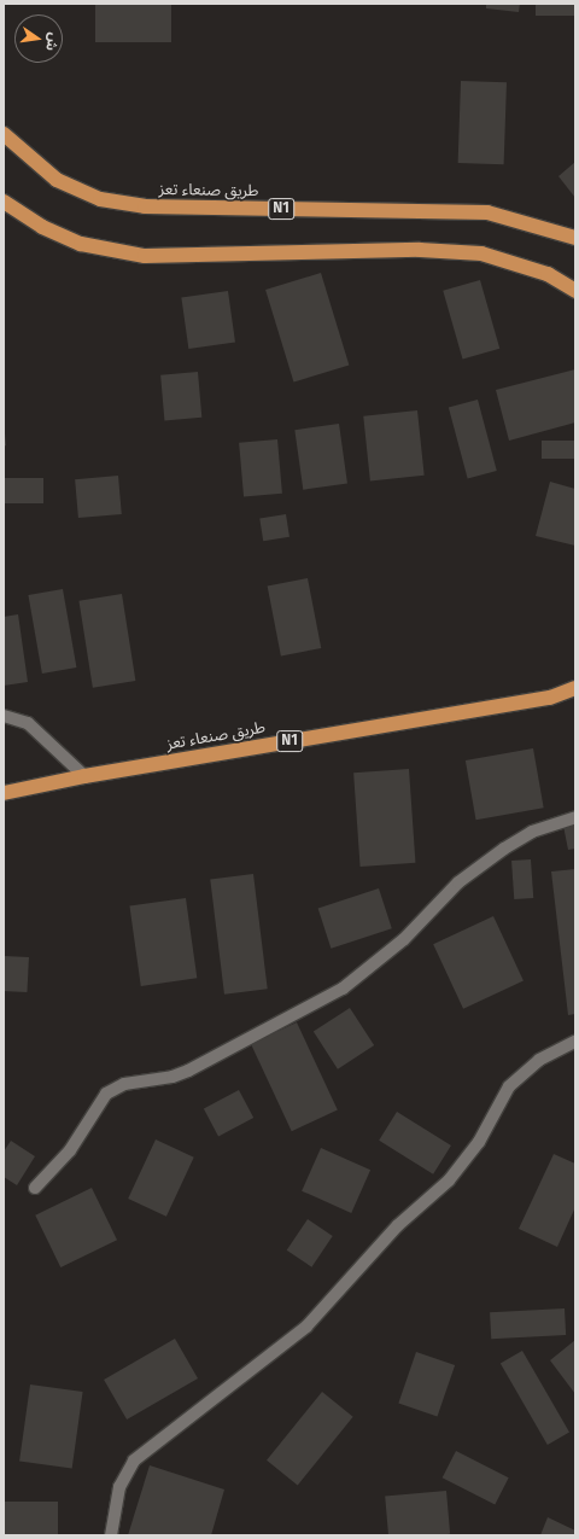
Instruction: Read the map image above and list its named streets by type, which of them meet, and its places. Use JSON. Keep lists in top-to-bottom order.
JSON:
{
  "streets": {
    "highway": ["طريق صنعاء تعز", "N1"]
  },
  "north": "right"
}
